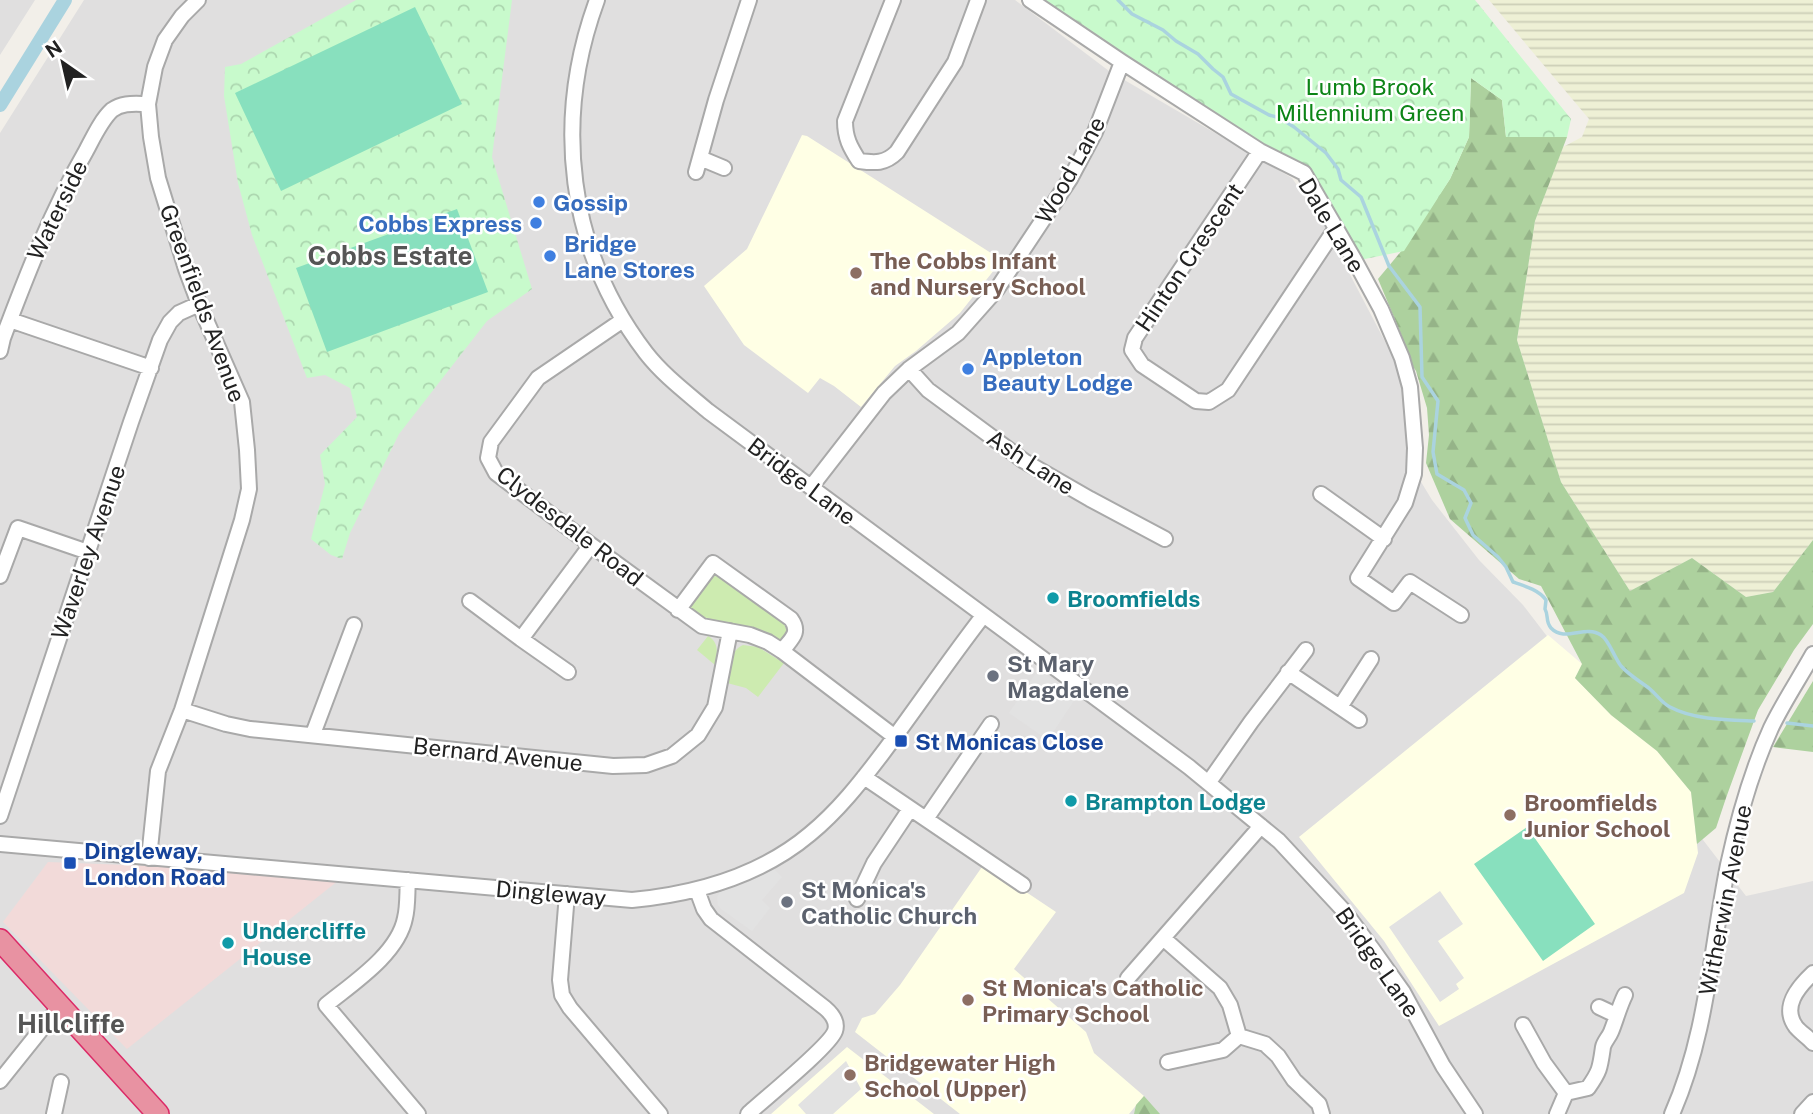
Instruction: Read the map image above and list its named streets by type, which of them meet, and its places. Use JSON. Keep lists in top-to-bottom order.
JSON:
{
  "streets": {
    "street": [
      "Wood Lane",
      "Waterside",
      "Dale Lane",
      "Hinton Crescent",
      "Greenfields Avenue",
      "Ash Lane",
      "Bridge Lane",
      "Clydesdale Road",
      "Waverley Avenue",
      "Bernard Avenue",
      "Dingleway",
      "Witherwin Avenue"
    ]
  },
  "crossings": [
    ["Wood Lane", "Dale Lane"],
    ["Wood Lane", "Ash Lane"],
    ["Wood Lane", "Bridge Lane"],
    ["Waterside", "Greenfields Avenue"],
    ["Dale Lane", "Hinton Crescent"],
    ["Greenfields Avenue", "Waverley Avenue"],
    ["Greenfields Avenue", "Bernard Avenue"],
    ["Greenfields Avenue", "Dingleway"],
    ["Bridge Lane", "Clydesdale Road"],
    ["Bridge Lane", "Dingleway"],
    ["Clydesdale Road", "Bernard Avenue"],
    ["Clydesdale Road", "Dingleway"]
  ],
  "districts": ["Cobbs Estate", "Hillcliffe"],
  "parks": ["Lumb Brook Millennium Green"],
  "places": {
    "other": [
      "Gossip",
      "Cobbs Express",
      "Bridge Lane Stores",
      "The Cobbs Infant and Nursery School",
      "Appleton Beauty Lodge",
      "Broomfields",
      "St Mary Magdalene",
      "Brampton Lodge",
      "Broomfields Junior School",
      "St Monica's Catholic Church",
      "Undercliffe House",
      "St Monica's Catholic Primary School",
      "Bridgewater High School (Upper)"
    ],
    "transit": ["St Monicas Close", "Dingleway, London Road"]
  },
  "north": "top left"
}
